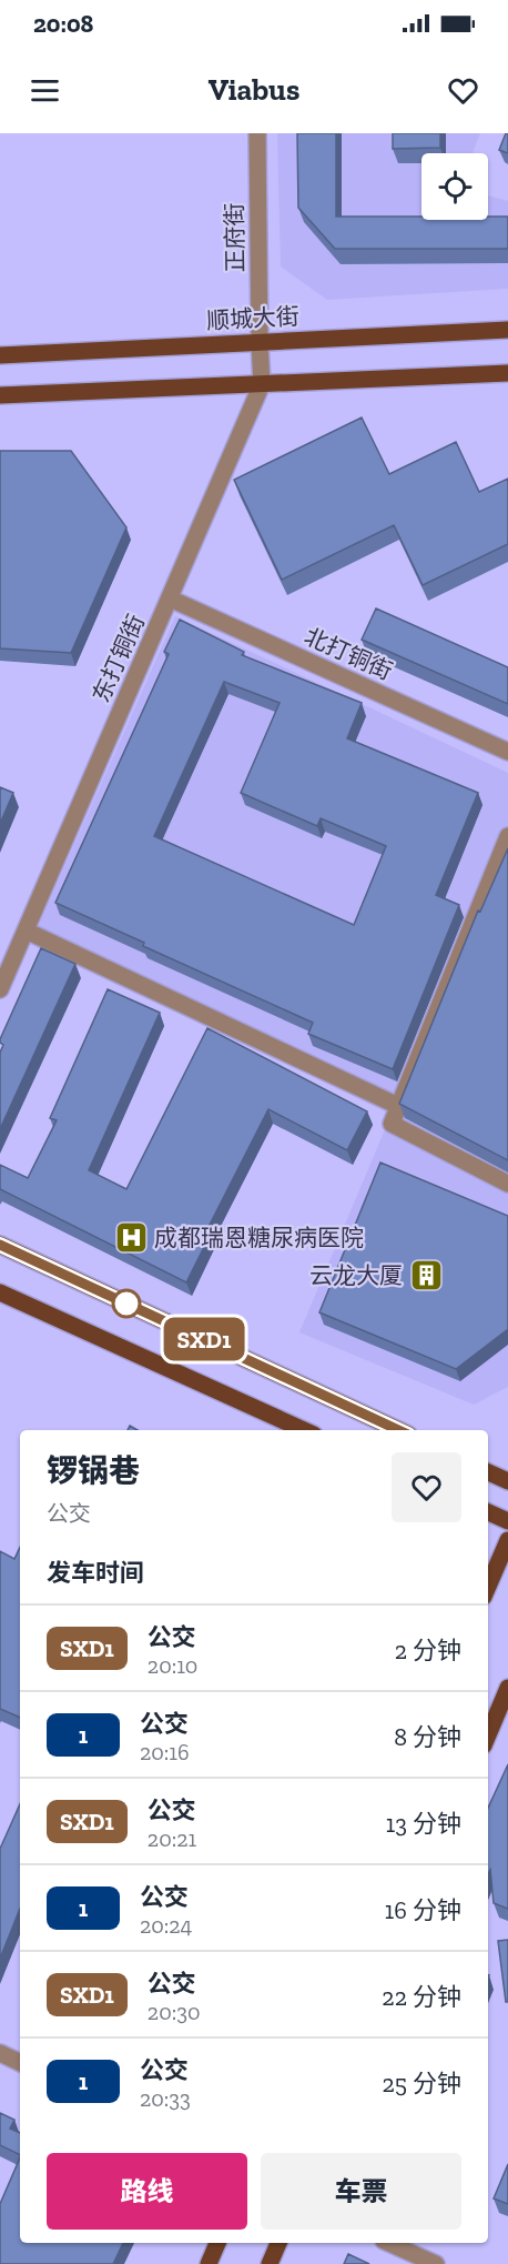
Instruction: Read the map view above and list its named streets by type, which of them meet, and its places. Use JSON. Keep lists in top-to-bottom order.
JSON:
{
  "streets": {
    "main road": ["顺城大街"],
    "street": ["正府街", "北打铜街", "东打铜街"]
  },
  "crossings": [
    ["正府街", "顺城大街"],
    ["正府街", "东打铜街"],
    ["顺城大街", "东打铜街"],
    ["北打铜街", "东打铜街"]
  ],
  "places": {
    "hospital": ["成都瑞恩糖尿病医院"],
    "building": ["云龙大厦"]
  },
  "lines": ["bus line SXD1"],
  "page": {
    "status": "20:08",
    "header": "Viabus",
    "on_map": "SXD1",
    "heading": [
      ["锣锅巷", "公交"],
      "发车时间"
    ],
    "list": [
      {
        "mark": "SXD1",
        "name": "公交",
        "note": "20:10",
        "value": "2 分钟"
      },
      {
        "mark": "1",
        "name": "公交",
        "note": "20:16",
        "value": "8 分钟"
      },
      {
        "mark": "SXD1",
        "name": "公交",
        "note": "20:21",
        "value": "13 分钟"
      },
      {
        "mark": "1",
        "name": "公交",
        "note": "20:24",
        "value": "16 分钟"
      },
      {
        "mark": "SXD1",
        "name": "公交",
        "note": "20:30",
        "value": "22 分钟"
      },
      {
        "mark": "1",
        "name": "公交",
        "note": "20:33",
        "value": "25 分钟"
      }
    ],
    "buttons": ["路线", "车票"]
  }
}
